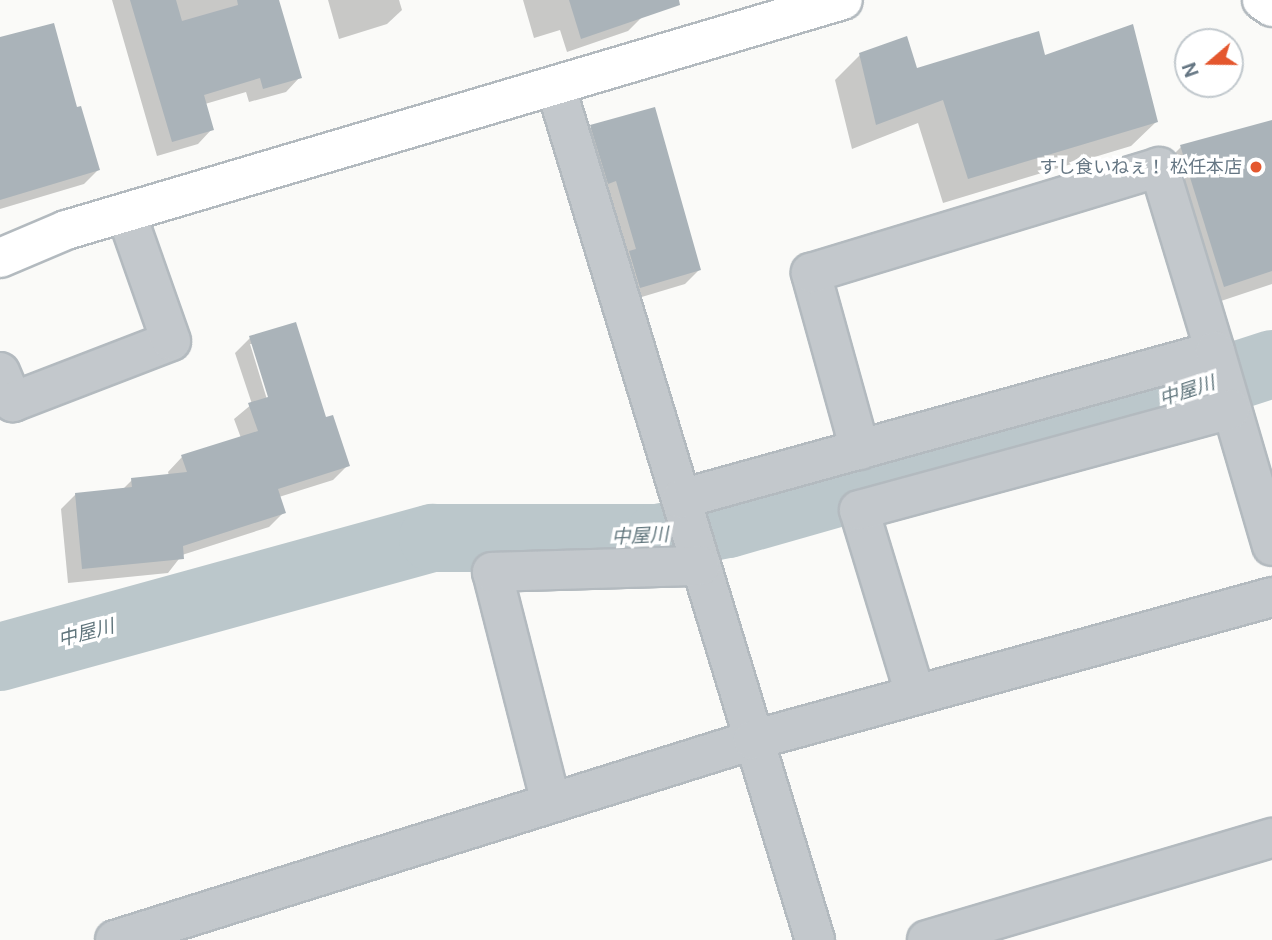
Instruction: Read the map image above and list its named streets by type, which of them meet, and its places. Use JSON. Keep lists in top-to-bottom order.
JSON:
{
  "water": ["中屋川"],
  "places": ["すし食いねぇ！ 松任本店"],
  "north": "left"
}
